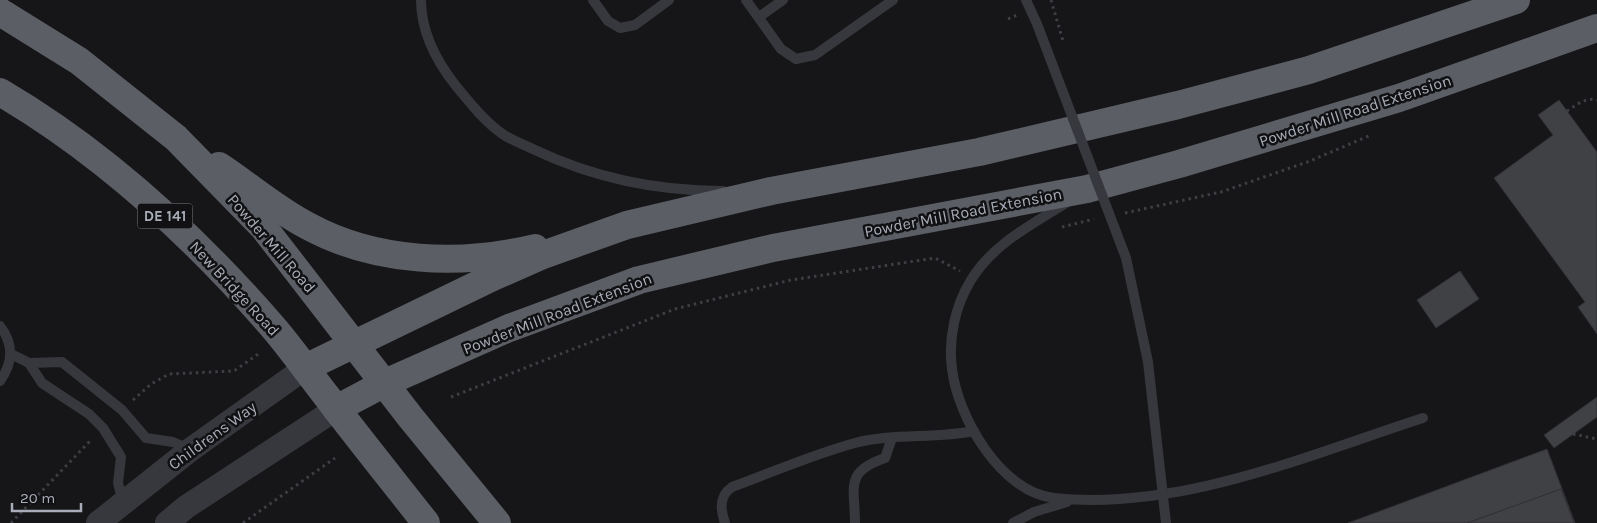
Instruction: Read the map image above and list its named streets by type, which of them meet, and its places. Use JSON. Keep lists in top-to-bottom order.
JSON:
{
  "streets": {
    "highway": [
      "Powder Mill Road Extension",
      "DE 141",
      "Powder Mill Road",
      "New Bridge Road"
    ],
    "street": ["Childrens Way"]
  },
  "crossings": [
    ["Powder Mill Road Extension", "DE 141"],
    ["Powder Mill Road Extension", "Powder Mill Road"],
    ["Powder Mill Road Extension", "New Bridge Road"],
    ["DE 141", "New Bridge Road"],
    ["New Bridge Road", "Childrens Way"]
  ],
  "scale_bar": "20 m"
}
